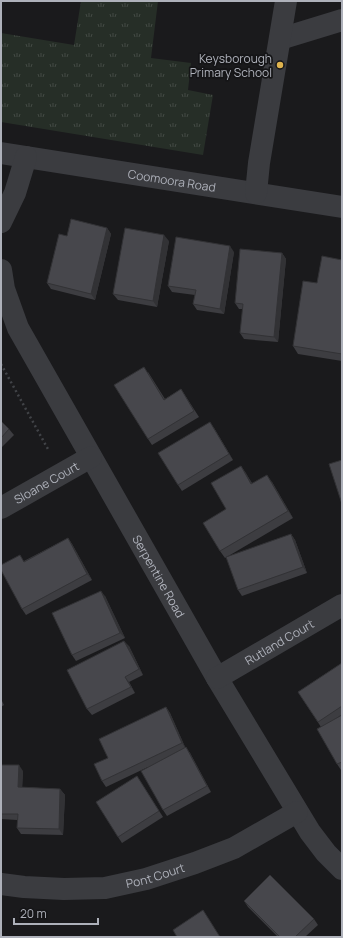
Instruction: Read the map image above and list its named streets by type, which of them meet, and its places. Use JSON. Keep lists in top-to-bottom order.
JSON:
{
  "streets": {
    "street": [
      "Coomoora Road",
      "Sloane Court",
      "Serpentine Road",
      "Rutland Court",
      "Pont Court"
    ]
  },
  "crossings": [
    ["Sloane Court", "Serpentine Road"],
    ["Serpentine Road", "Rutland Court"],
    ["Serpentine Road", "Pont Court"]
  ],
  "places": ["Keysborough Primary School"],
  "scale_bar": "20 m"
}
